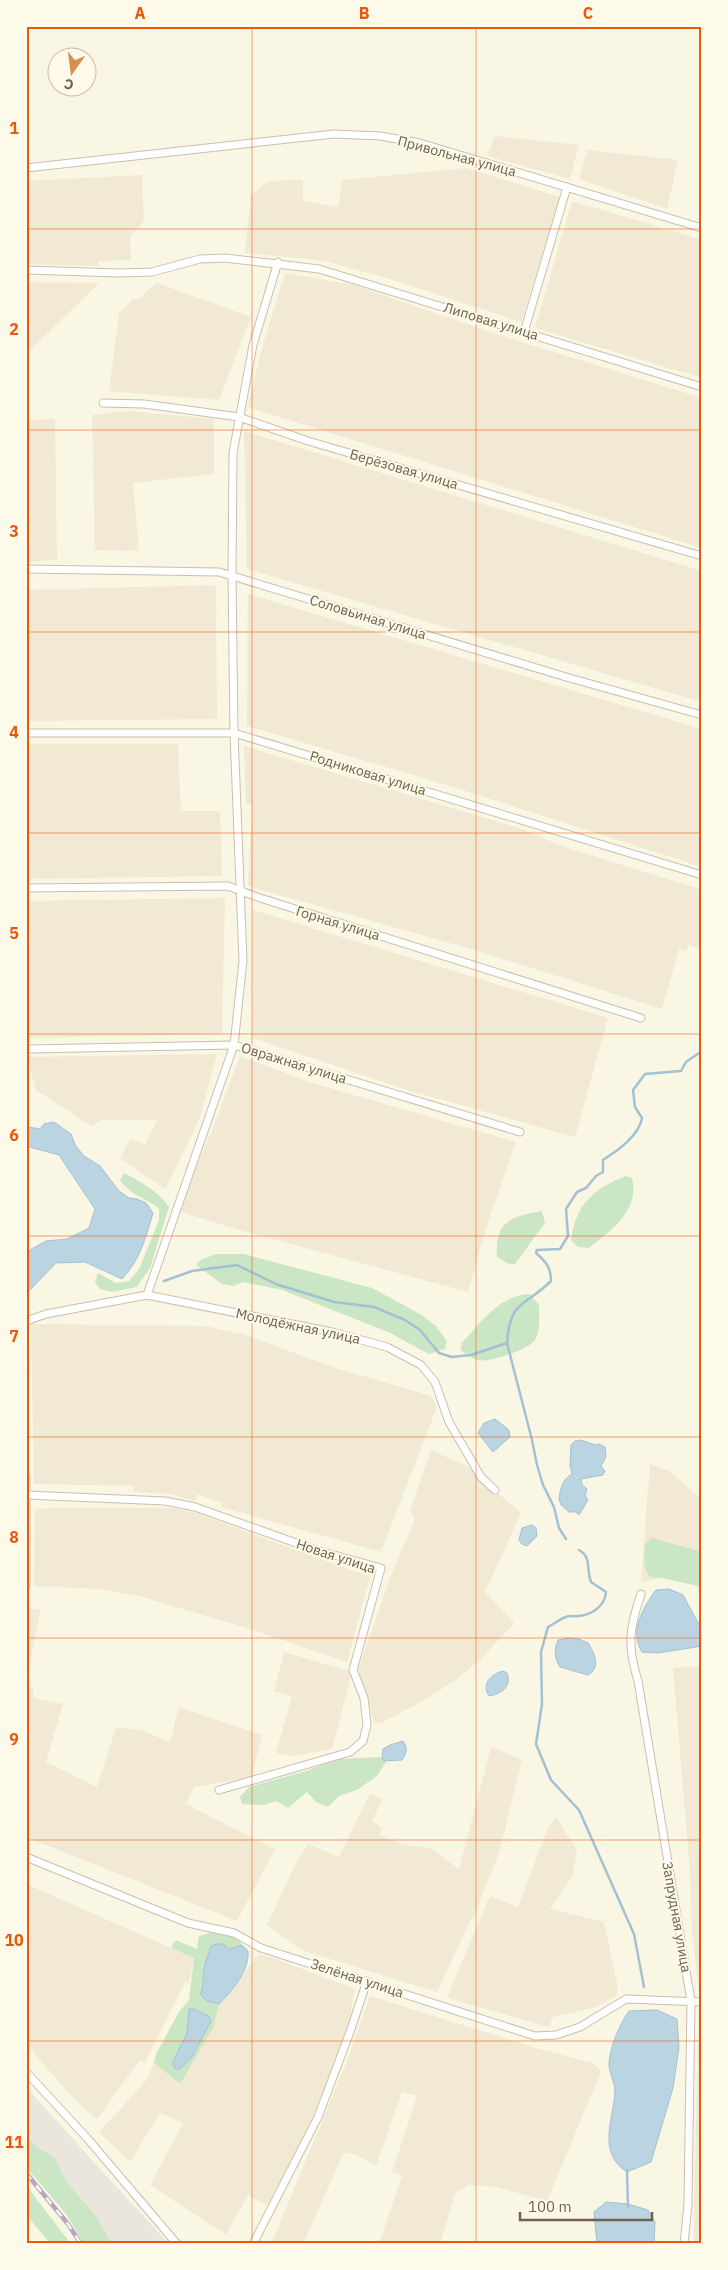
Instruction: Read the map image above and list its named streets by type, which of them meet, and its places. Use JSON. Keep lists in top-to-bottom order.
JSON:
{
  "streets": {
    "street": [
      "Привольная улица",
      "Липовая улица",
      "Берёзовая улица",
      "Соловьиная улица",
      "Родниковая улица",
      "Горная улица",
      "Овражная улица",
      "Молодёжная улица",
      "Новая улица",
      "Запрудная улица",
      "Зелёная улица"
    ]
  },
  "crossings": [
    ["Запрудная улица", "Зелёная улица"]
  ],
  "scale_bar": "100 m",
  "north": "bottom",
  "grid": {
    "columns": ["A", "B", "C"],
    "rows": [
      "1",
      "2",
      "3",
      "4",
      "5",
      "6",
      "7",
      "8",
      "9",
      "10",
      "11"
    ]
  }
}
